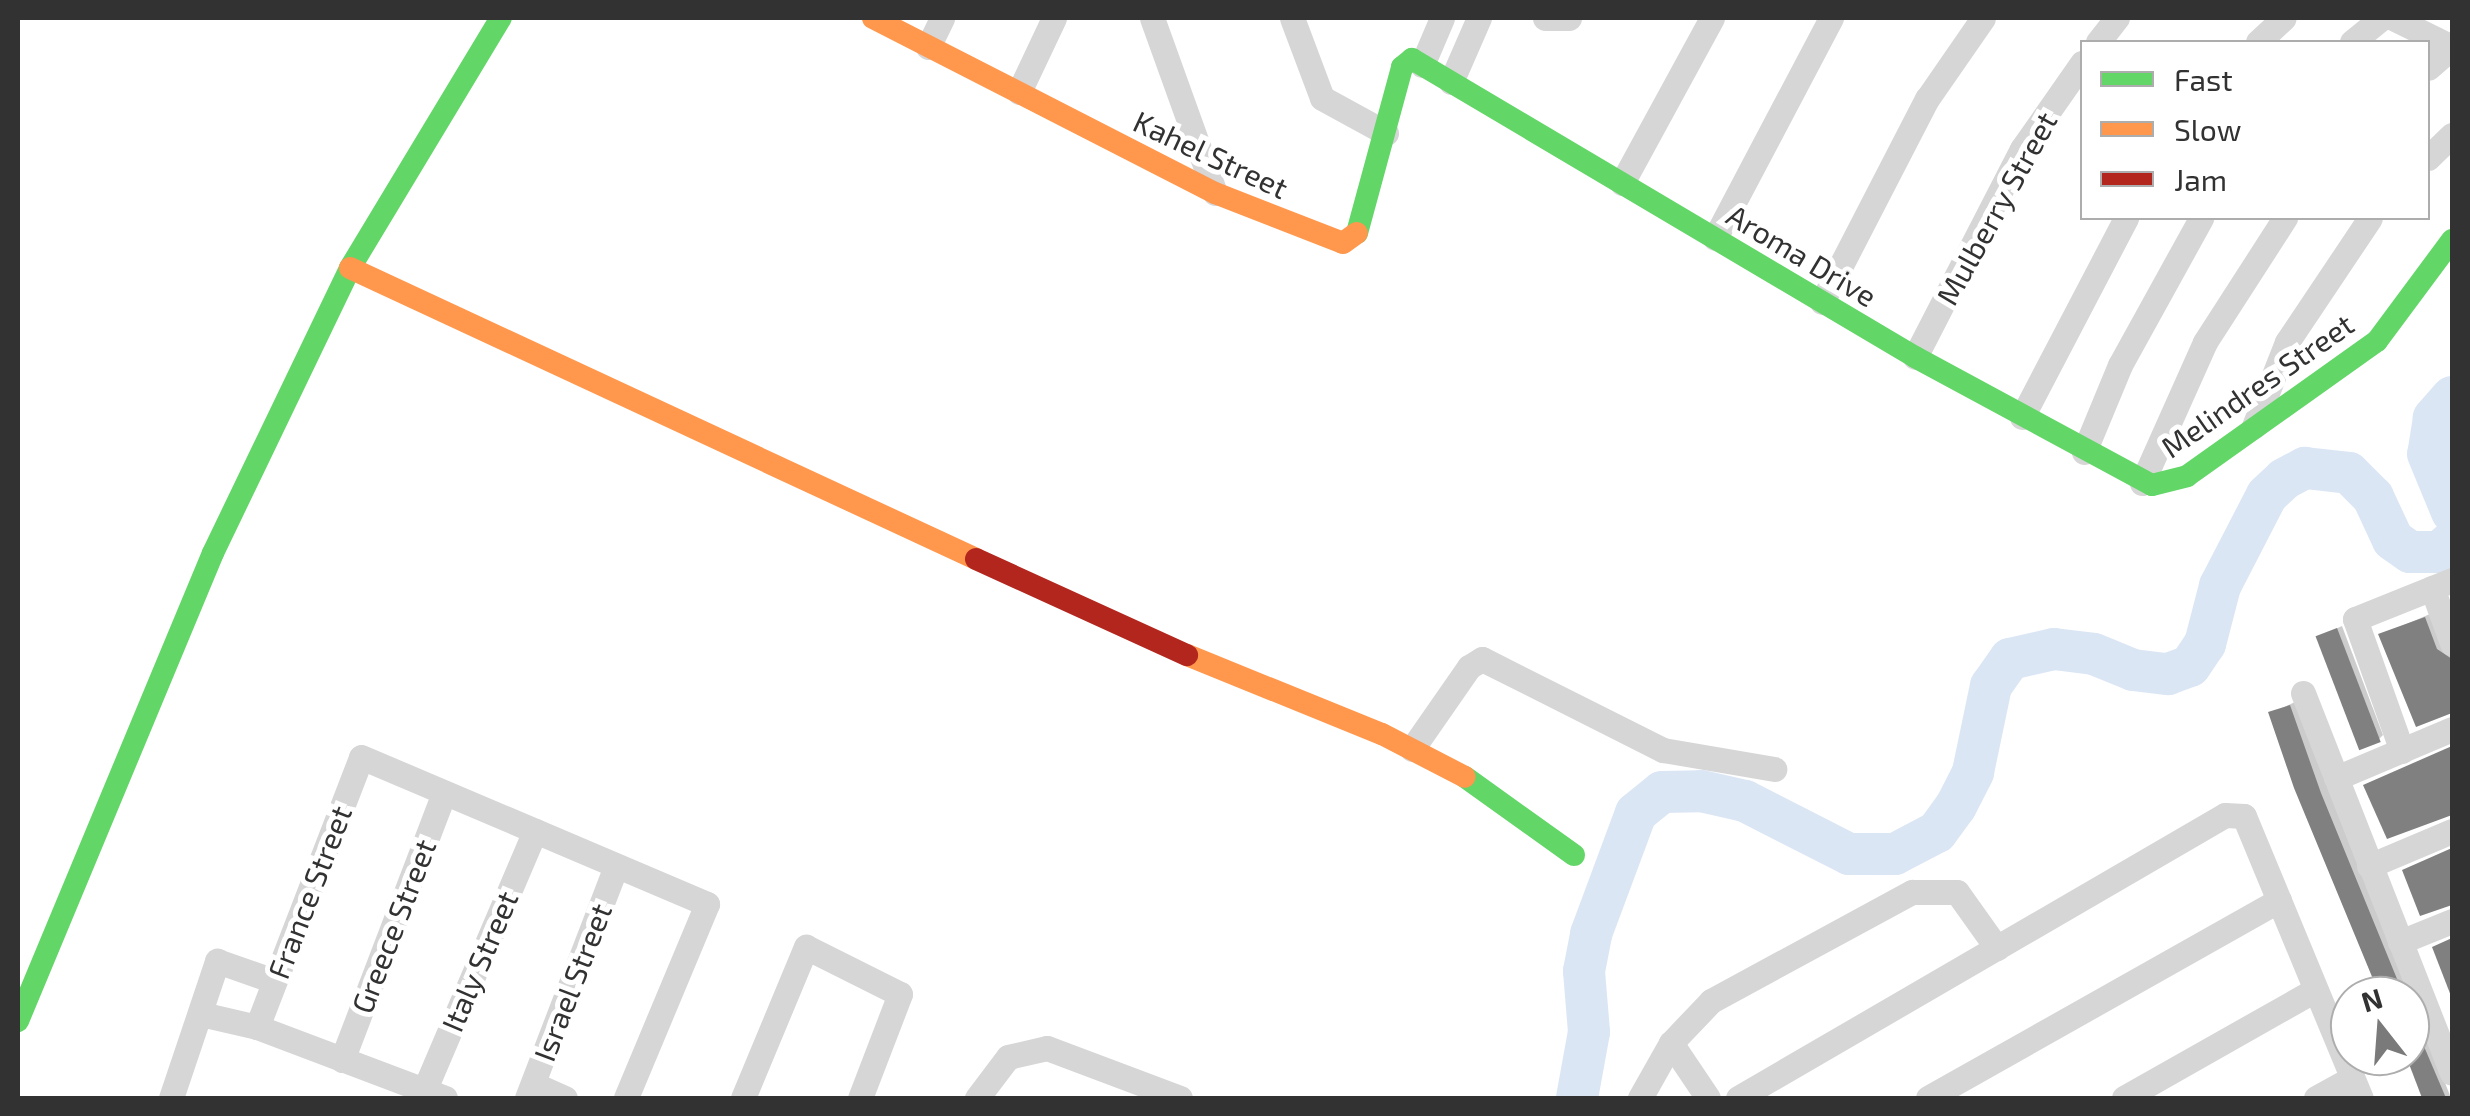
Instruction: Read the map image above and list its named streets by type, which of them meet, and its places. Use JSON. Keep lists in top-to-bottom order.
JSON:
{
  "streets": {
    "street": [
      "Kahel Street",
      "Mulberry Street",
      "Aroma Drive",
      "Melindres Street",
      "France Street",
      "Greece Street",
      "Italy Street",
      "Israel Street"
    ]
  },
  "crossings": [
    ["Kahel Street", "Aroma Drive"],
    ["Mulberry Street", "Aroma Drive"],
    ["Aroma Drive", "Melindres Street"],
    ["France Street", "Greece Street"]
  ],
  "legend": ["Fast", "Slow", "Jam"],
  "north": "top"
}
